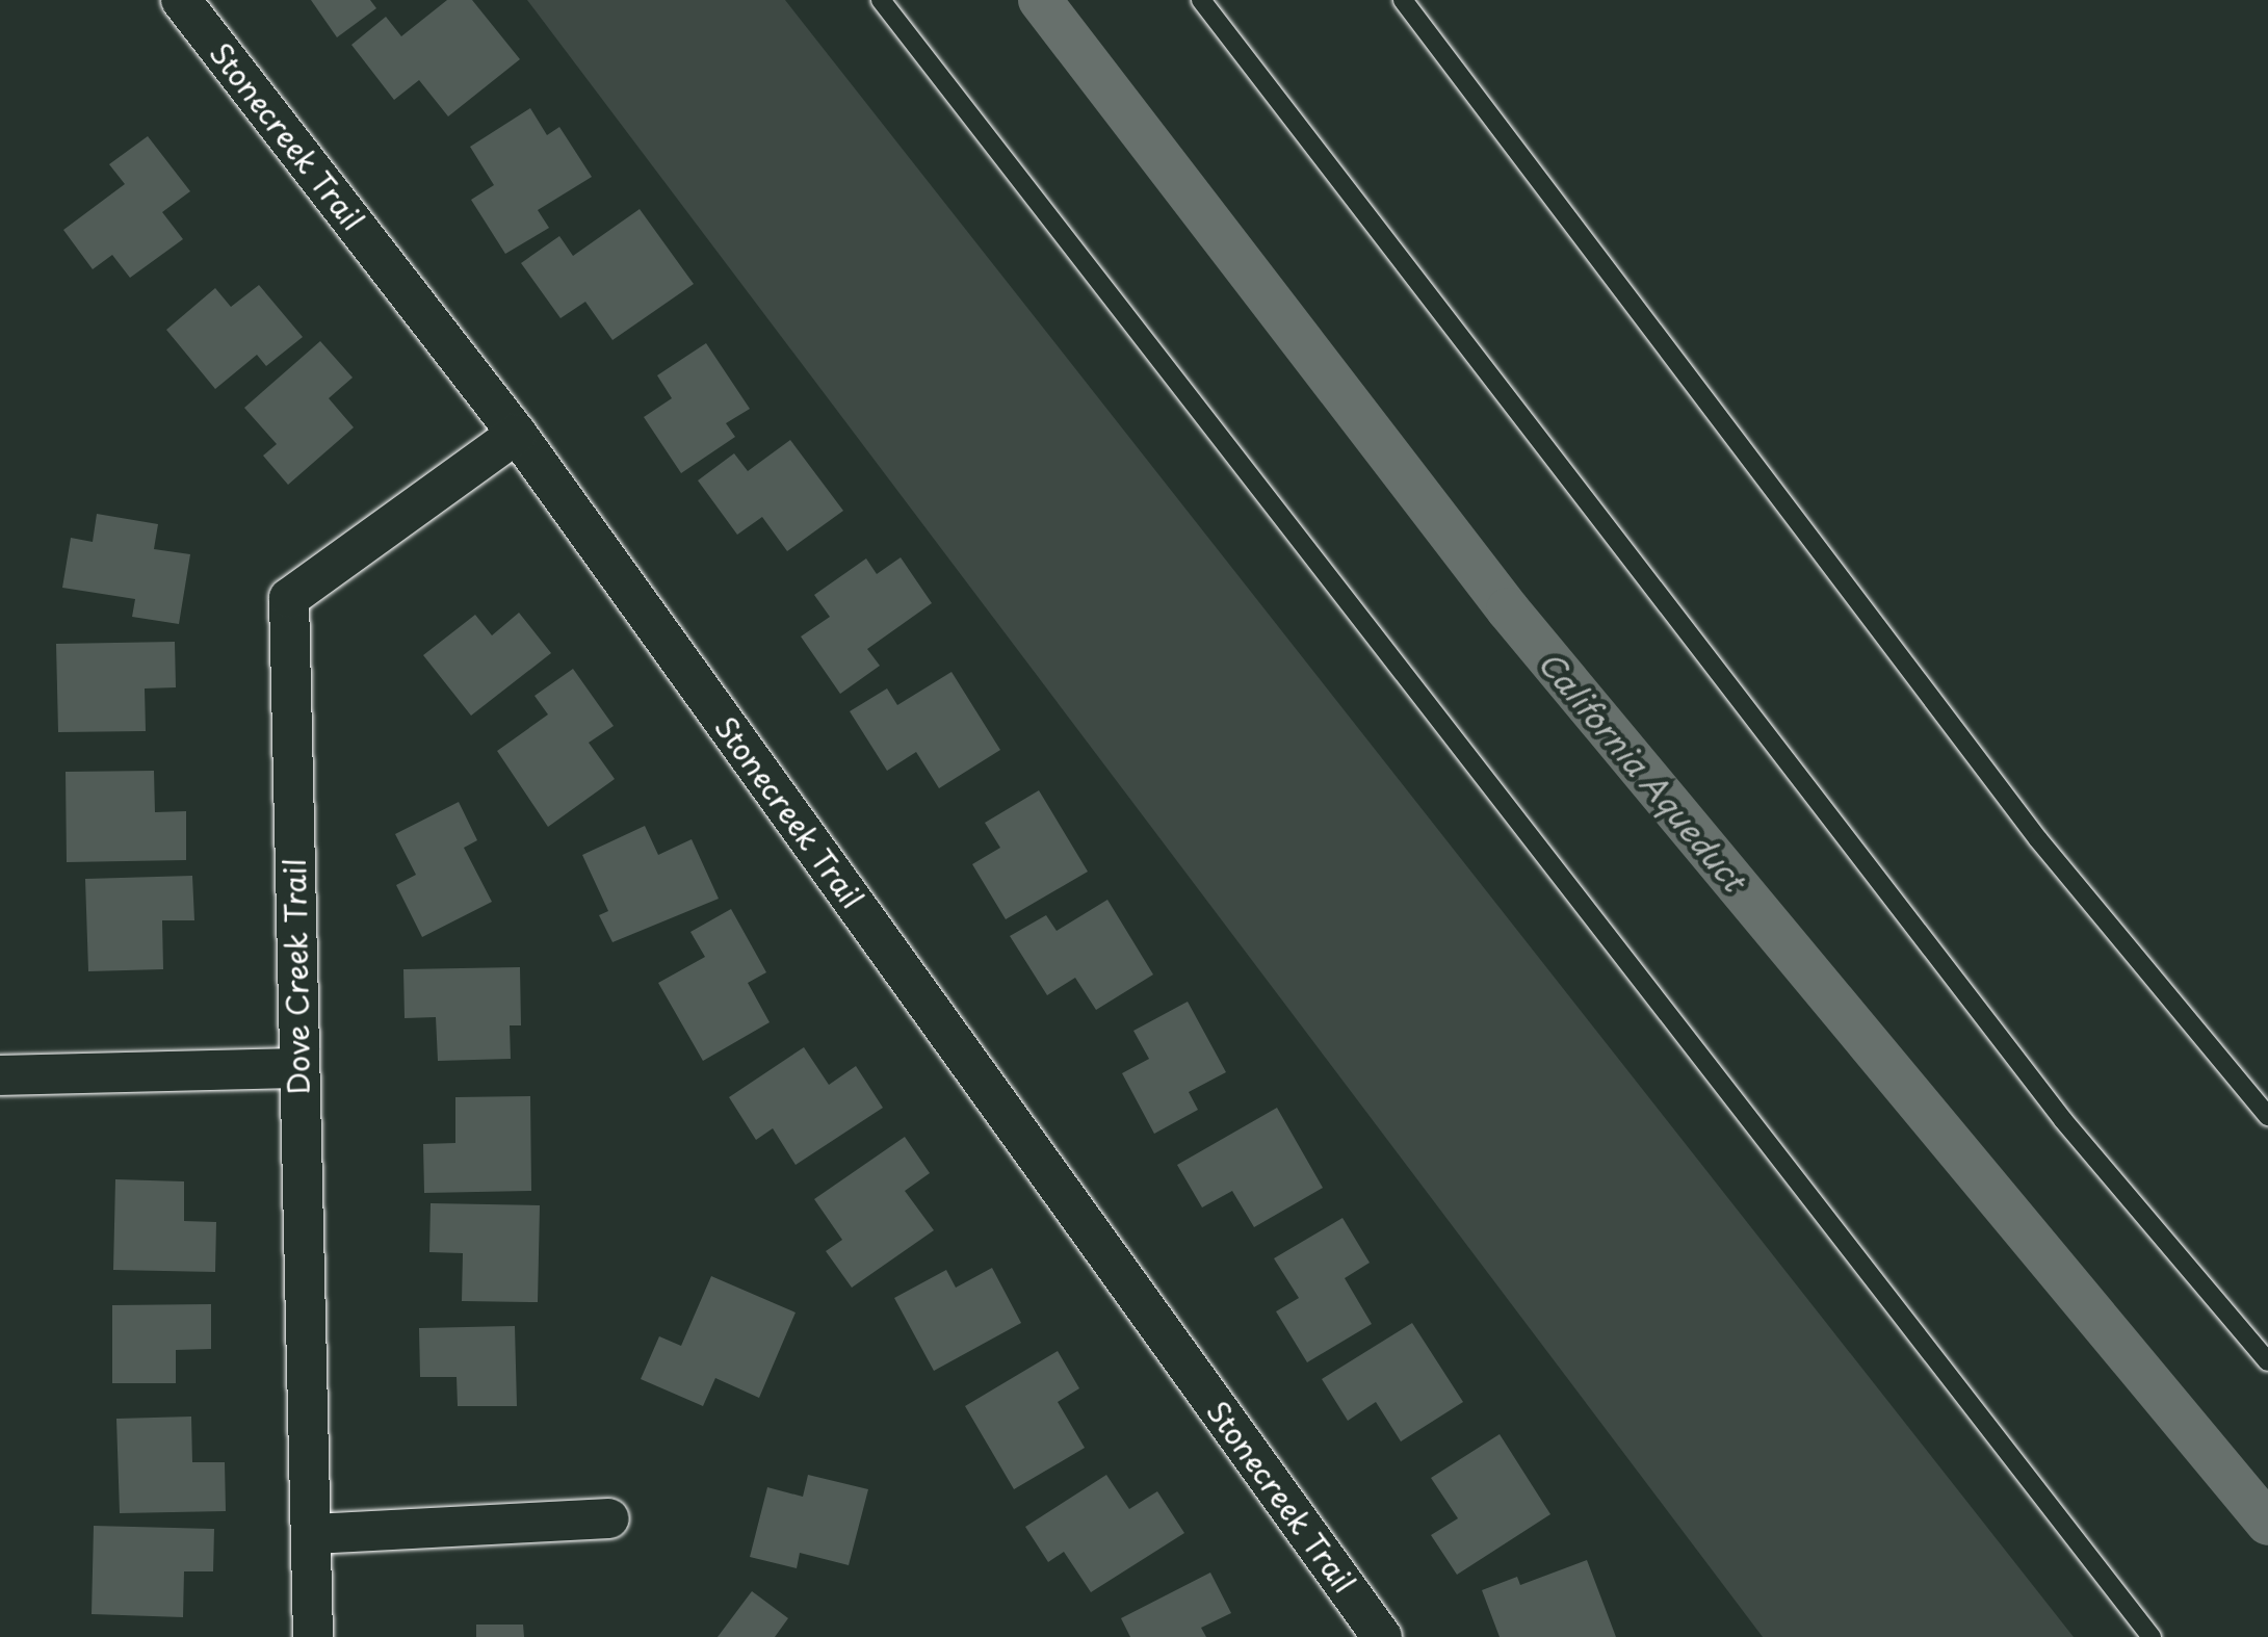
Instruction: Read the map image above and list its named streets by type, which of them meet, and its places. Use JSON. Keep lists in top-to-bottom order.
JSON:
{
  "streets": {
    "street": ["Stonecreek Trail", "Dove Creek Trail"]
  },
  "crossings": [
    ["Stonecreek Trail", "Dove Creek Trail"]
  ],
  "water": ["California Aqueduct"]
}
